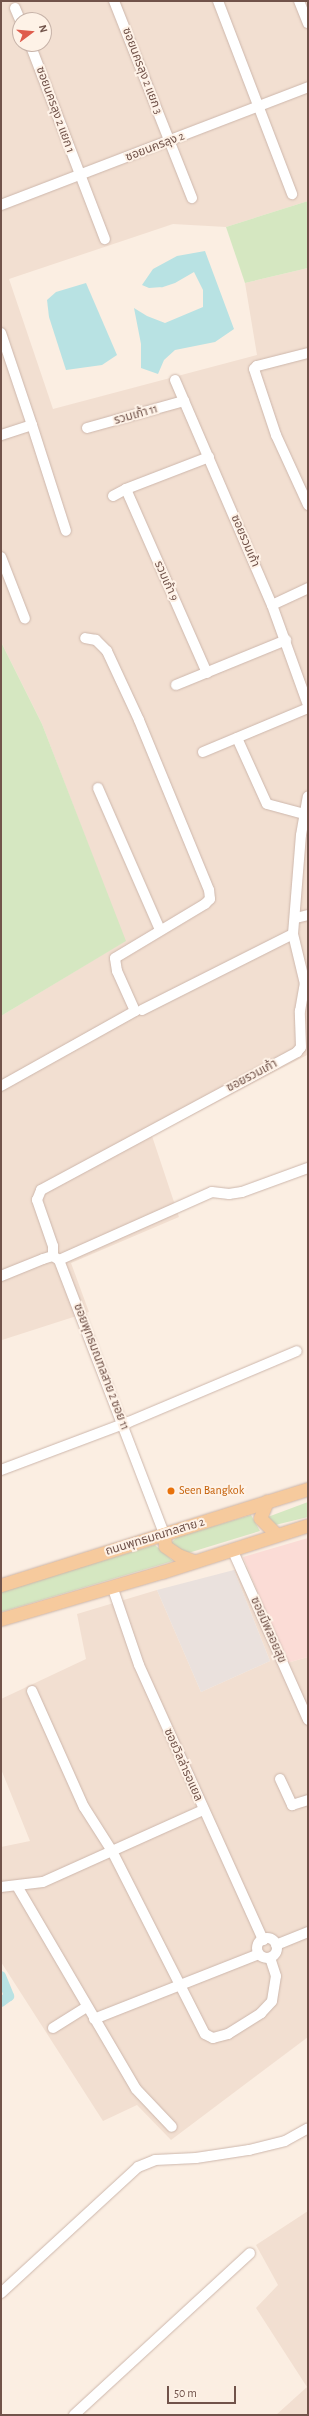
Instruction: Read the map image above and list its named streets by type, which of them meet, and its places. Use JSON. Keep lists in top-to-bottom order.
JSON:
{
  "streets": {
    "main road": ["ถนนพุทธมณฑลสาย 2"],
    "street": [
      "ซอยนครลุง 2 แยก 3",
      "ซอยนครลุง 2 แยก 1",
      "ซอยนครลุง 2",
      "รวมเก้า 11",
      "ซอยรวมเก้า",
      "รวมเก้า 9",
      "ซอยพุทธมณฑลสาย 2 ซอย 11",
      "ซอยมีพลอยสุข",
      "ซอยวิลล่ารอแยล"
    ]
  },
  "crossings": [
    ["ซอยนครลุง 2 แยก 3", "ซอยนครลุง 2"],
    ["ซอยนครลุง 2 แยก 1", "ซอยนครลุง 2"],
    ["รวมเก้า 11", "ซอยรวมเก้า"],
    ["ซอยรวมเก้า", "ซอยพุทธมณฑลสาย 2 ซอย 11"],
    ["ซอยพุทธมณฑลสาย 2 ซอย 11", "ถนนพุทธมณฑลสาย 2"]
  ],
  "places": ["Seen Bangkok"],
  "scale_bar": "50 m",
  "north": "right"
}
